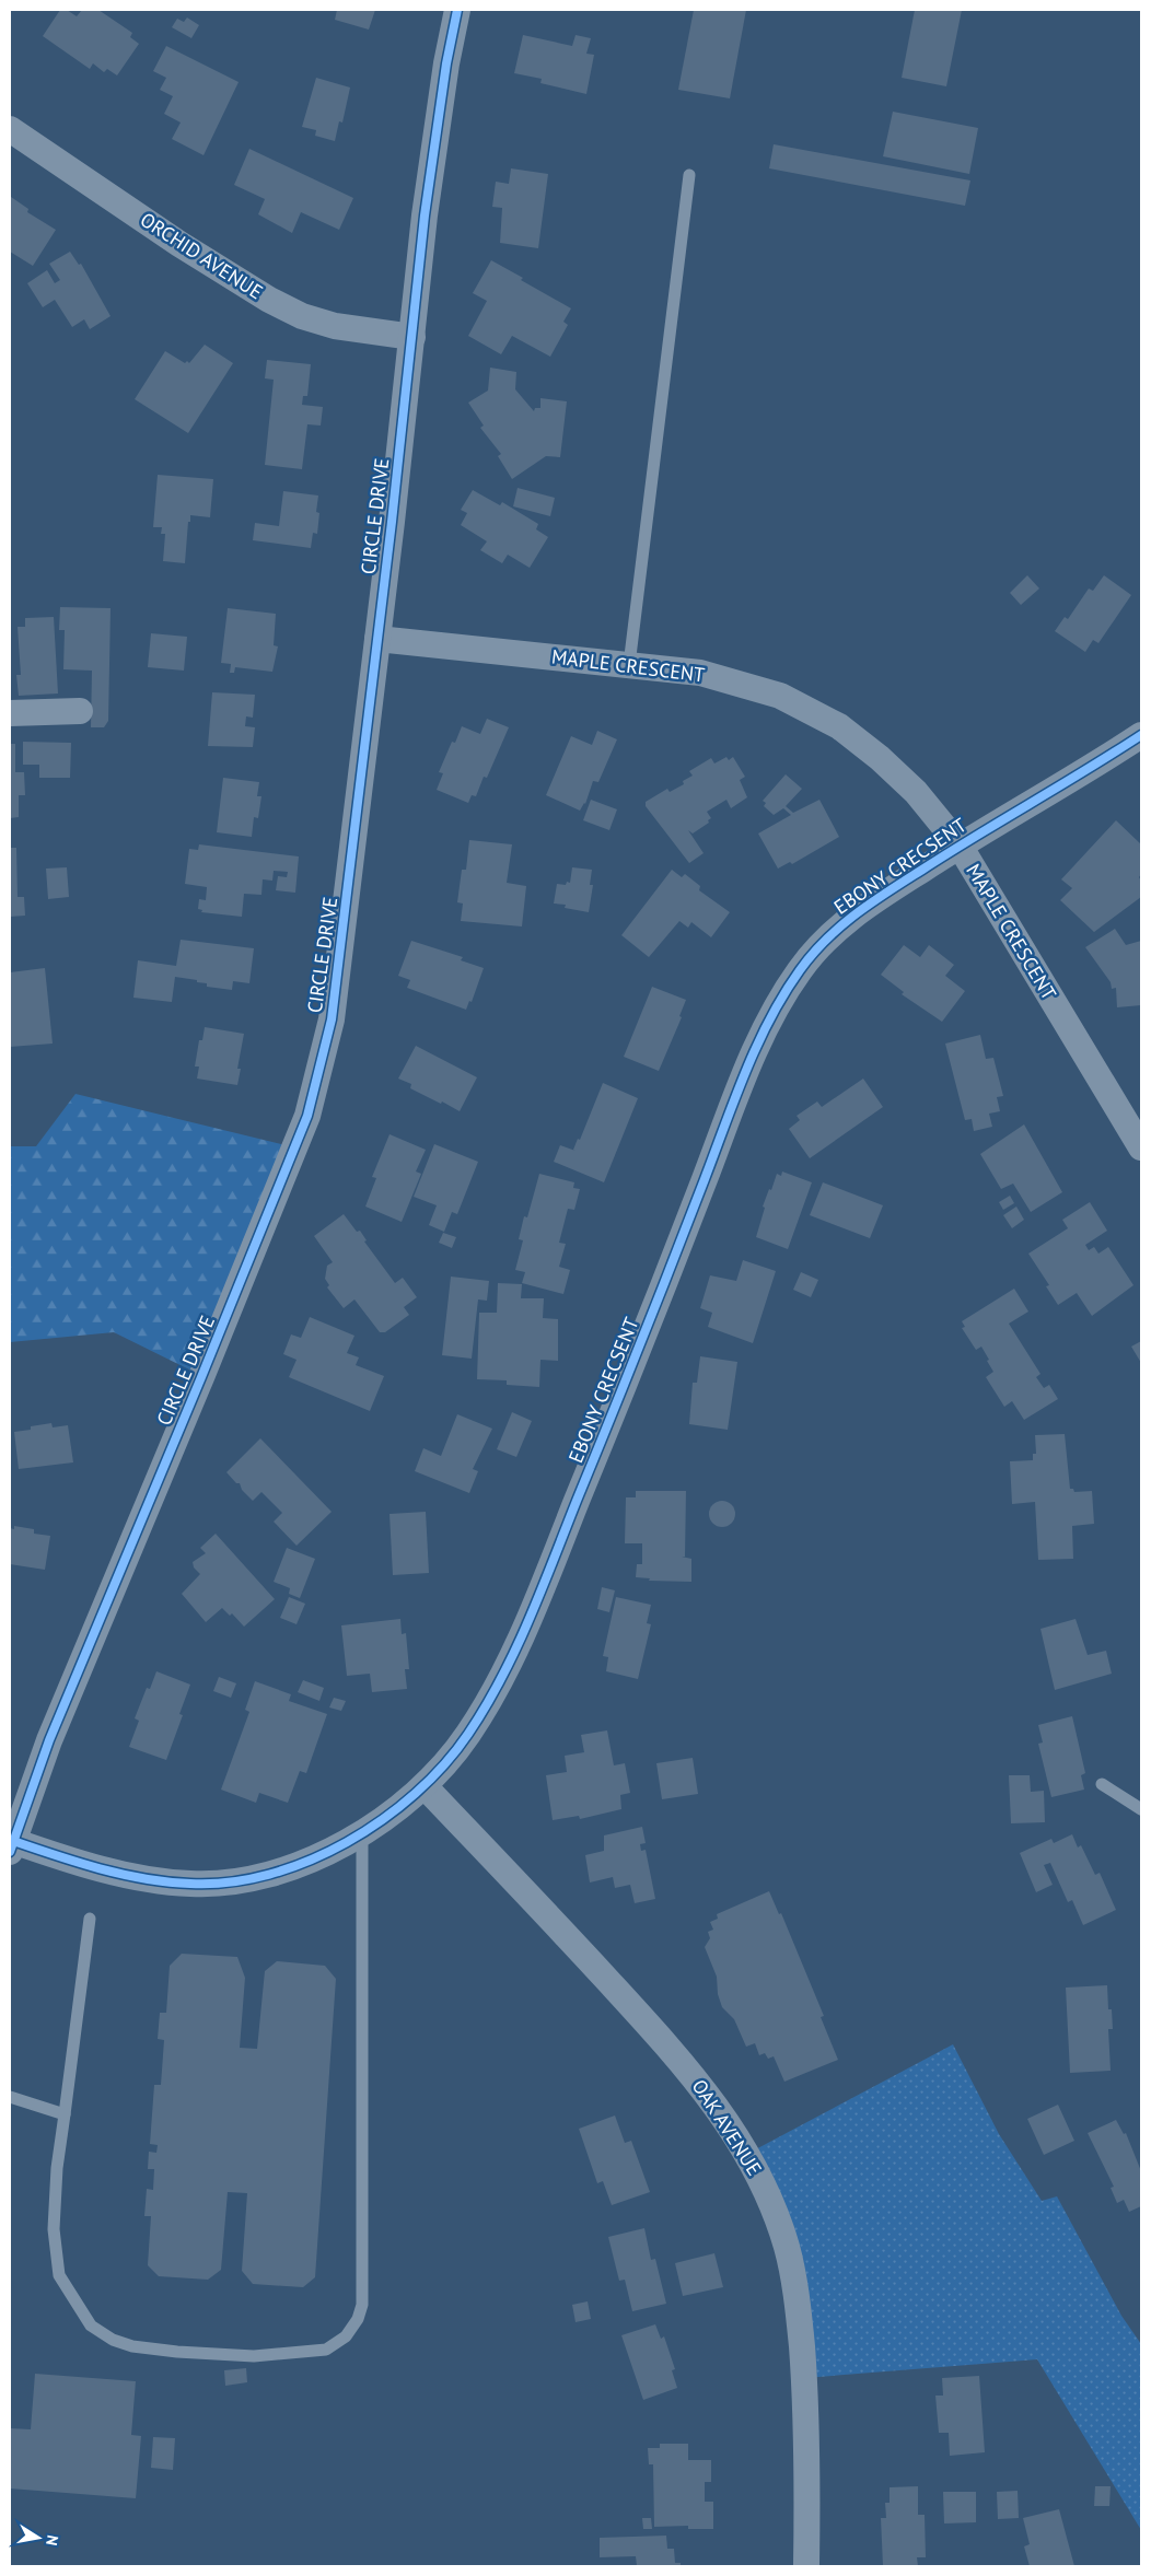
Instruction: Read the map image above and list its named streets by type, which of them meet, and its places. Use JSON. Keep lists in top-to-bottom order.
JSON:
{
  "streets": {
    "street": [
      "ORCHID AVENUE",
      "CIRCLE DRIVE",
      "MAPLE CRESCENT",
      "EBONY CRECSENT",
      "OAK AVENUE"
    ]
  },
  "crossings": [
    ["ORCHID AVENUE", "CIRCLE DRIVE"],
    ["CIRCLE DRIVE", "MAPLE CRESCENT"],
    ["CIRCLE DRIVE", "EBONY CRECSENT"],
    ["MAPLE CRESCENT", "EBONY CRECSENT"],
    ["EBONY CRECSENT", "OAK AVENUE"]
  ],
  "north": "right"
}
